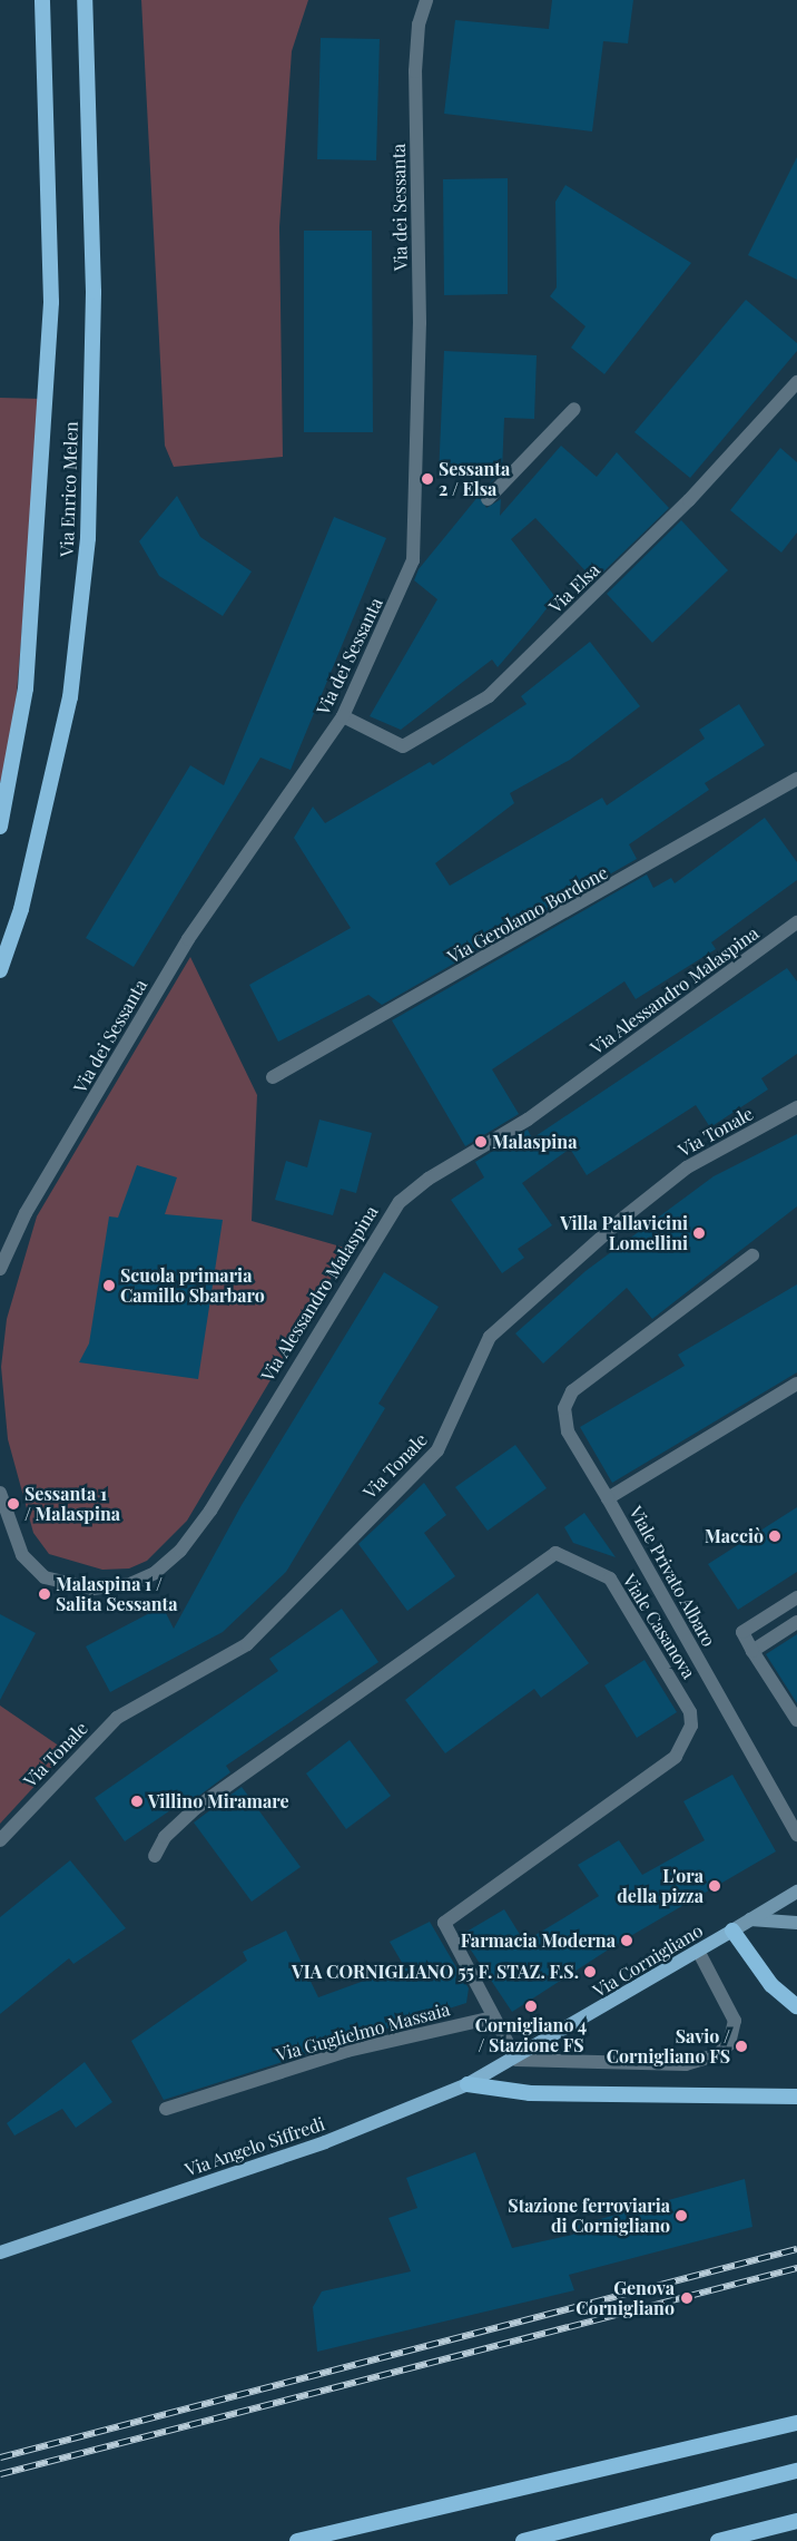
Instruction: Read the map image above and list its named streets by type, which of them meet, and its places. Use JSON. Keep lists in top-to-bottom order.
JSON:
{
  "streets": {
    "highway": ["Via Enrico Melen"],
    "main road": ["Via Cornigliano", "Via Angelo Siffredi"],
    "street": [
      "Via dei Sessanta",
      "Via Elsa",
      "Via Gerolamo Bordone",
      "Via Alessandro Malaspina",
      "Via Tonale",
      "Viale Privato Albaro",
      "Viale Casanova",
      "Via Guglielmo Massaia"
    ]
  },
  "crossings": [
    ["Via dei Sessanta", "Via Elsa"],
    ["Viale Casanova", "Via Guglielmo Massaia"],
    ["Via Cornigliano", "Via Angelo Siffredi"]
  ],
  "places": [
    "Sessanta 2 / Elsa",
    "Malaspina",
    "Villa Pallavicini Lomellini",
    "Scuola primaria Camillo Sbarbaro",
    "Sessanta 1 / Malaspina",
    "Macciò",
    "Malaspina 1 / Salita Sessanta",
    "Villino Miramare",
    "L'ora della pizza",
    "Farmacia Moderna",
    "VIA CORNIGLIANO 55 F. STAZ. F.S.",
    "Cornigliano 4 / Stazione FS",
    "Savio / Cornigliano FS",
    "Stazione ferroviaria di Cornigliano",
    "Genova Cornigliano"
  ]
}
